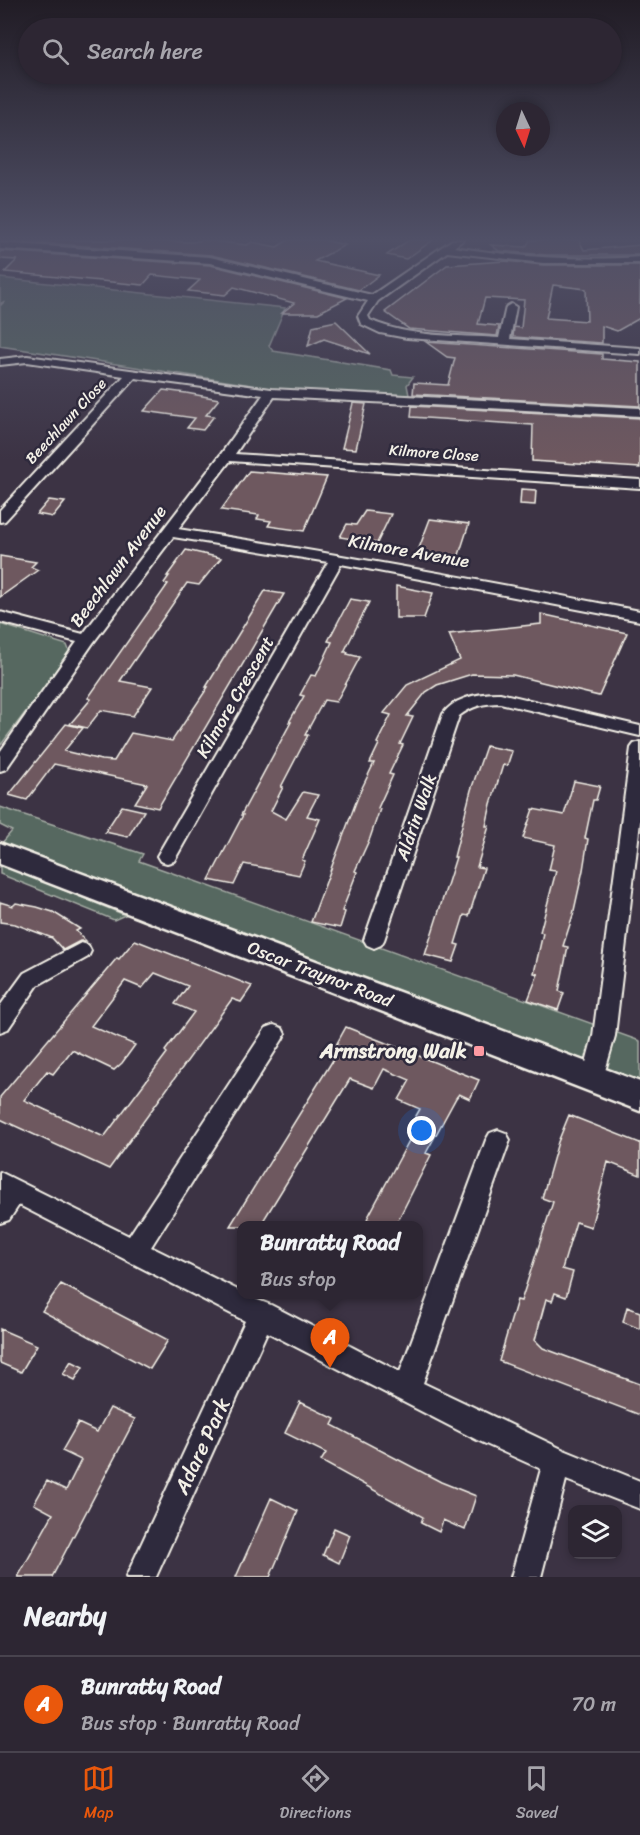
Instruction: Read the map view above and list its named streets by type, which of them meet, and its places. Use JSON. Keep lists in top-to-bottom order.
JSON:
{
  "streets": {
    "main road": ["Oscar Traynor Road"],
    "street": [
      "Beechlawn Close",
      "Kilmore Close",
      "Kilmore Avenue",
      "Beechlawn Avenue",
      "Kilmore Crescent",
      "Aldrin Walk",
      "Adare Park"
    ]
  },
  "crossings": [
    ["Kilmore Close", "Beechlawn Avenue"],
    ["Kilmore Avenue", "Beechlawn Avenue"],
    ["Kilmore Avenue", "Kilmore Crescent"]
  ],
  "places": {
    "transit": ["Armstrong Walk"]
  },
  "north": "bottom",
  "page": {
    "search": "Search here",
    "popup": ["Bunratty Road", "Bus stop"],
    "pins": "A",
    "heading": "Nearby",
    "list": [
      {
        "mark": "A",
        "name": "Bunratty Road",
        "note": "Bus stop · Bunratty Road",
        "value": "70 m"
      }
    ],
    "nav": ["Map", "Directions", "Saved"]
  }
}
